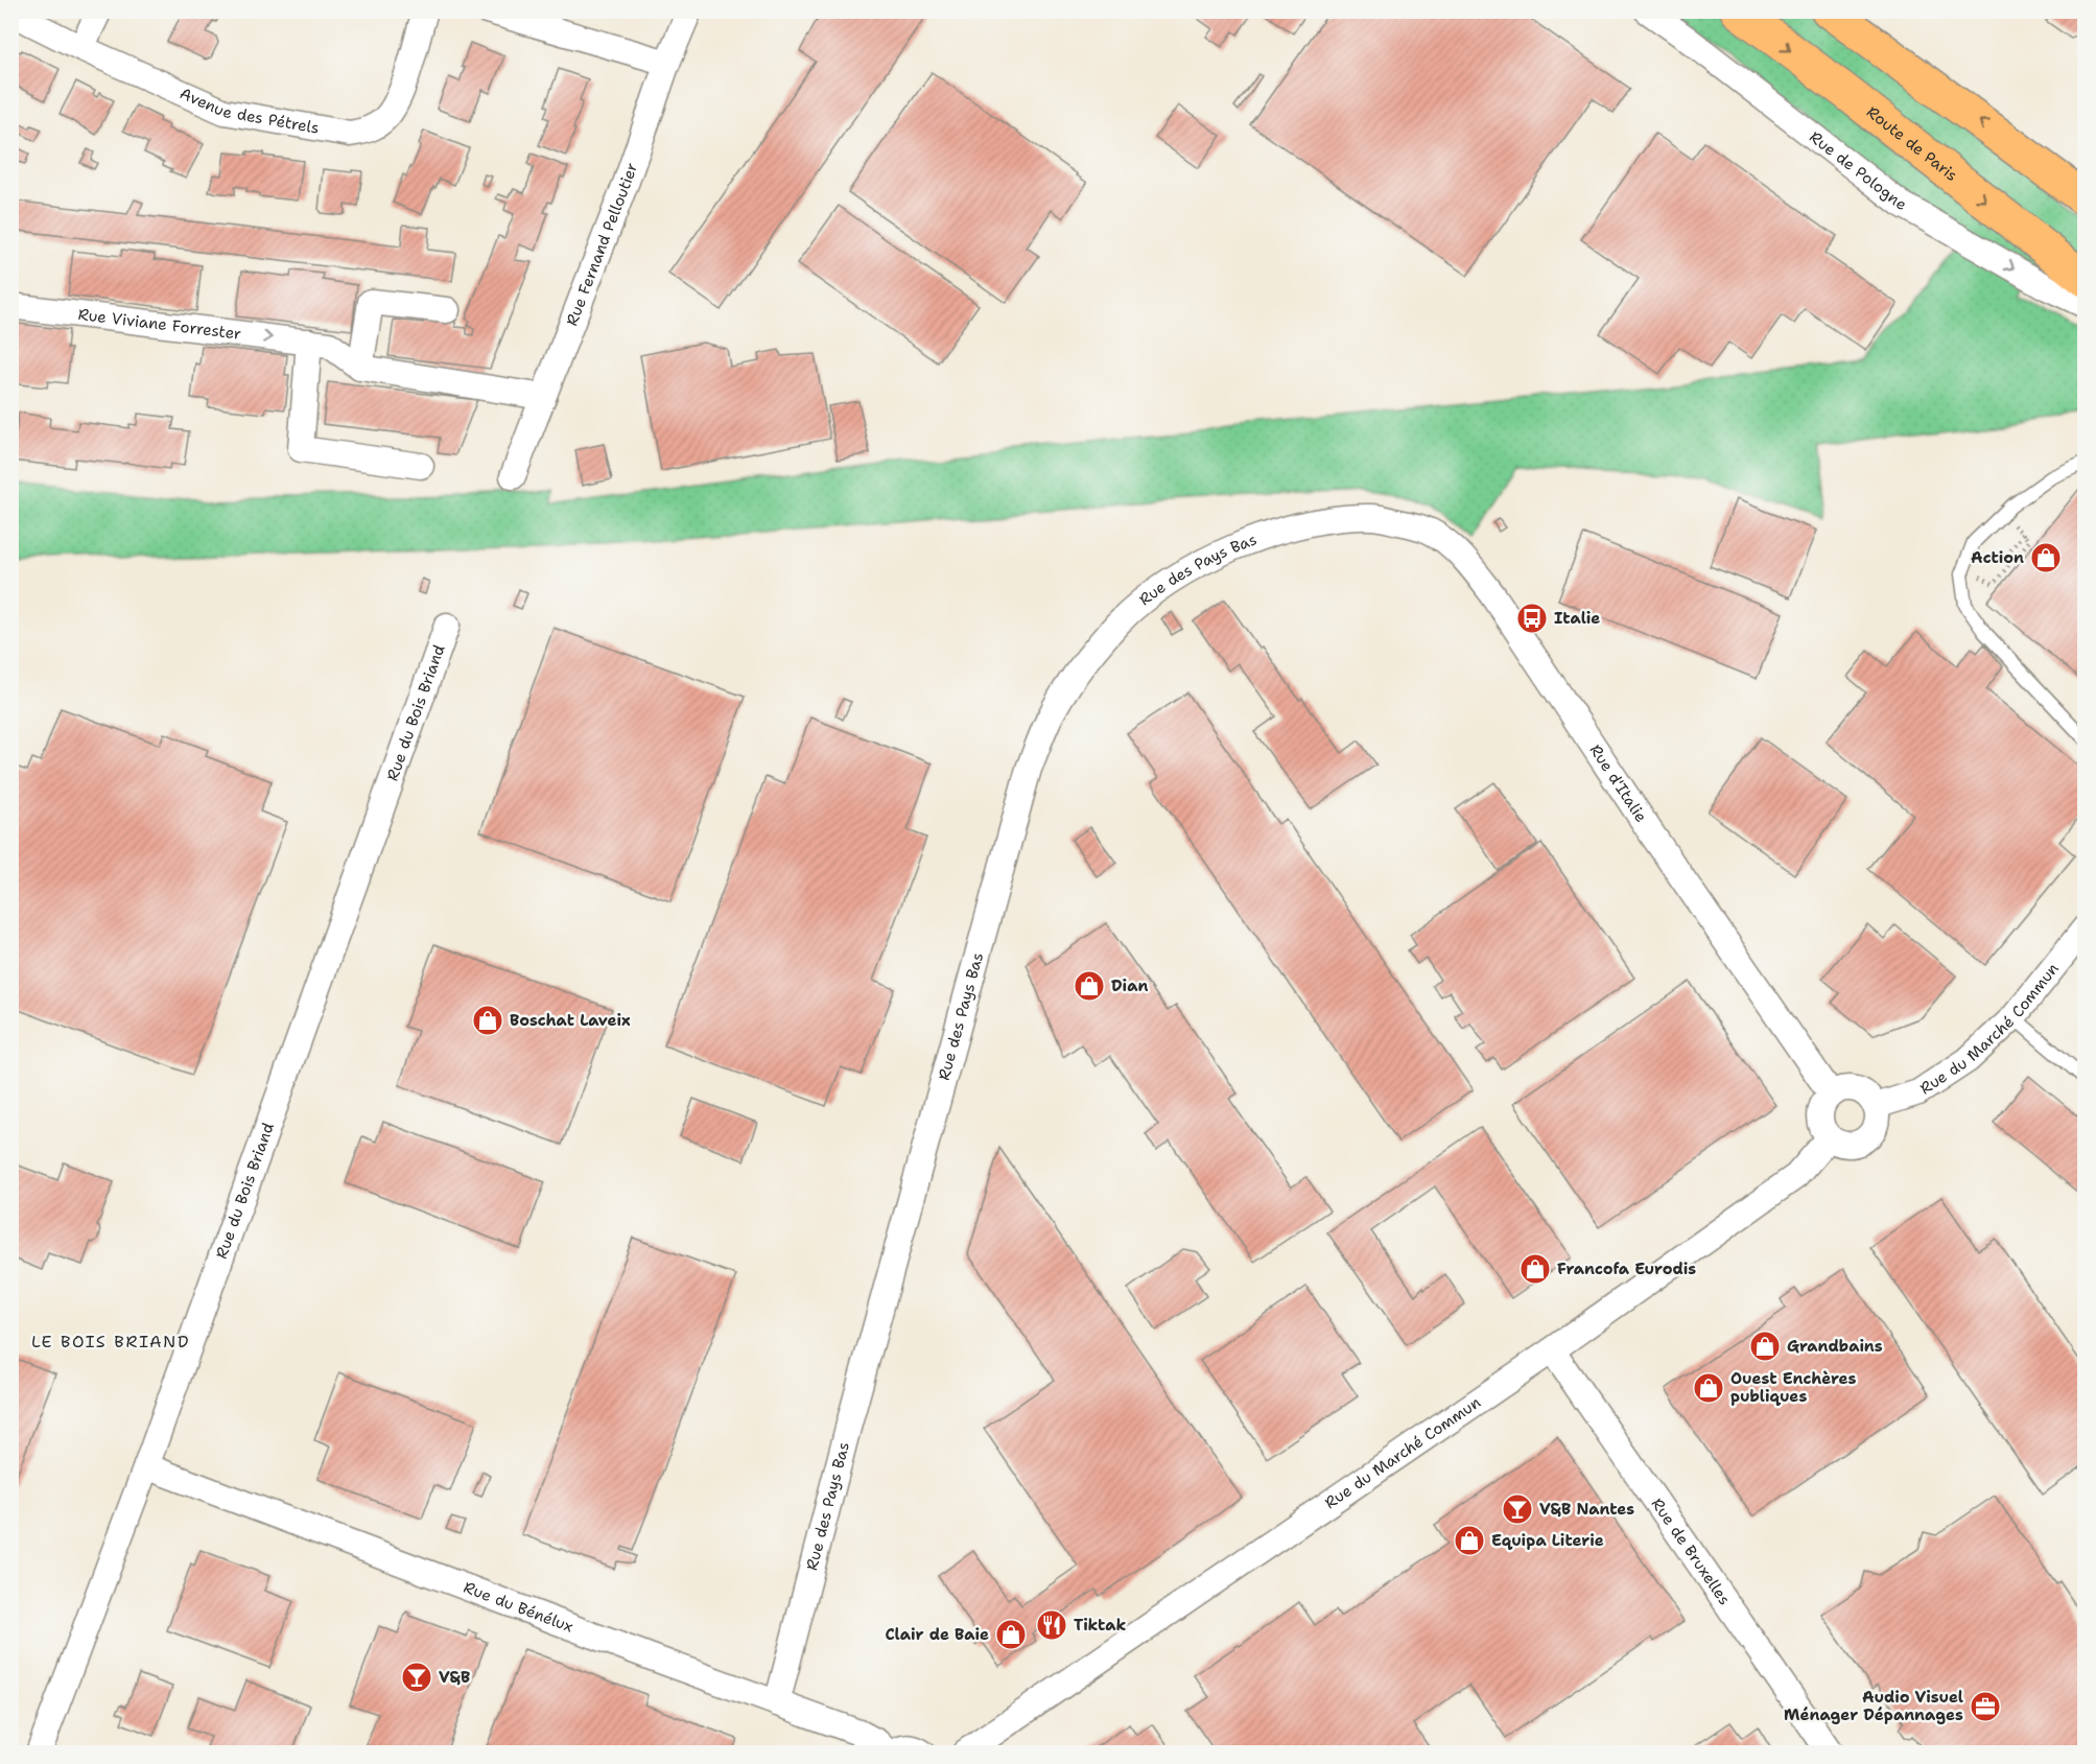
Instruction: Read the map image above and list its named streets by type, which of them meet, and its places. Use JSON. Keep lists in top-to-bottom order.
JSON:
{
  "streets": {
    "main road": ["Route de Paris"],
    "street": [
      "Avenue des Pétrels",
      "Rue de Pologne",
      "Rue Fernand Pelloutier",
      "Rue Viviane Forrester",
      "Rue des Pays Bas",
      "Rue du Bois Briand",
      "Rue d'Italie",
      "Rue du Marché Commun",
      "Rue de Bruxelles",
      "Rue du Bénélux"
    ]
  },
  "crossings": [
    ["Rue Fernand Pelloutier", "Rue Viviane Forrester"],
    ["Rue des Pays Bas", "Rue d'Italie"],
    ["Rue des Pays Bas", "Rue du Bénélux"],
    ["Rue du Bois Briand", "Rue du Bénélux"],
    ["Rue d'Italie", "Rue du Marché Commun"],
    ["Rue du Marché Commun", "Rue de Bruxelles"]
  ],
  "one_way": ["Rue de Pologne", "Rue Viviane Forrester"],
  "districts": ["LE BOIS BRIAND"],
  "places": {
    "shop": [
      "Action",
      "Dian",
      "Boschat Laveix",
      "Francofa Eurodis",
      "Grandbains",
      "Ouest Enchères publiques",
      "Equipa Literie",
      "Clair de Baie"
    ],
    "bus stop": ["Italie"],
    "bar": ["V&B Nantes", "V&B"],
    "restaurant": ["Tiktak"],
    "office": ["Audio Visuel Ménager Dépannages"]
  }
}
